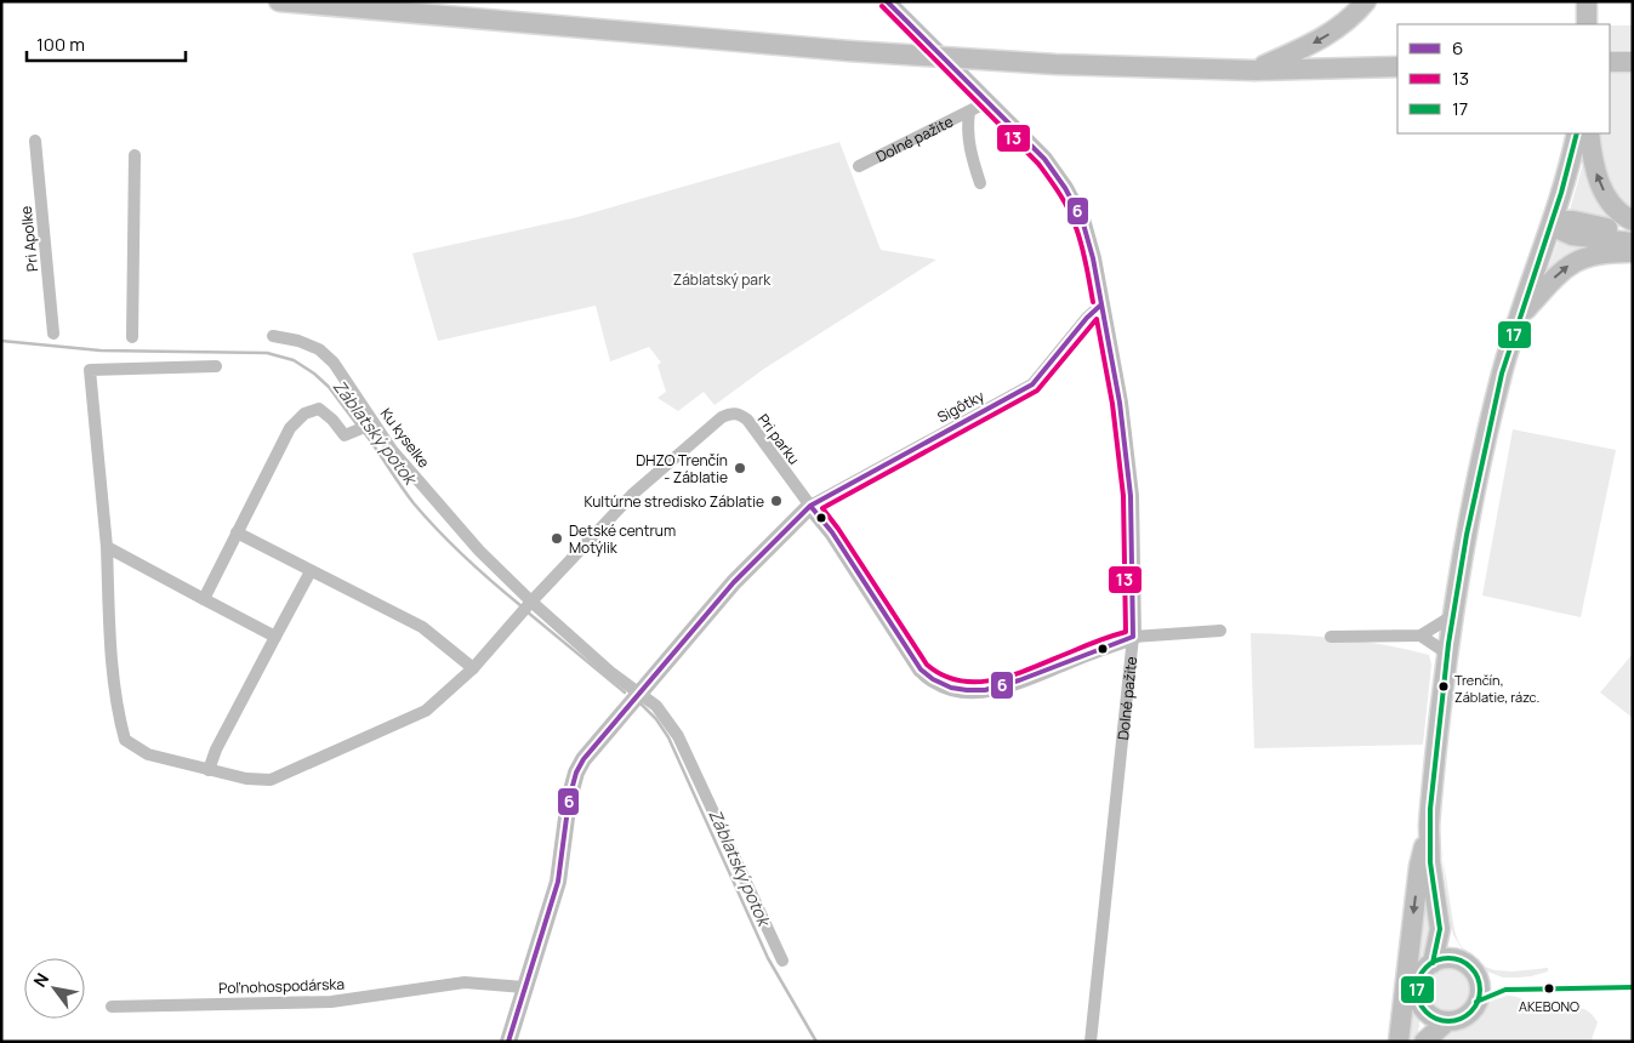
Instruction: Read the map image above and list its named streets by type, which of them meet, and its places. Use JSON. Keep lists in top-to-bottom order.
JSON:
{
  "streets": {
    "street": [
      "Dolné pažite",
      "Pri Apolke",
      "Sigôtky",
      "Ku kyselke",
      "Pri parku",
      "Poľnohospodárska"
    ]
  },
  "crossings": [
    ["Dolné pažite", "Sigôtky"],
    ["Sigôtky", "Pri parku"],
    ["Ku kyselke", "Pri parku"]
  ],
  "water": ["Záblatský potok"],
  "parks": ["Záblatský park"],
  "places": [
    "DHZO Trenčín - Záblatie",
    "Kultúrne stredisko Záblatie",
    "Detské centrum Motýlik",
    "Trenčín, Záblatie, rázc.",
    "AKEBONO"
  ],
  "lines": ["transit line 6", "transit line 13", "transit line 17"],
  "legend": ["6", "13", "17"],
  "scale_bar": "100 m",
  "north": "top left"
}
